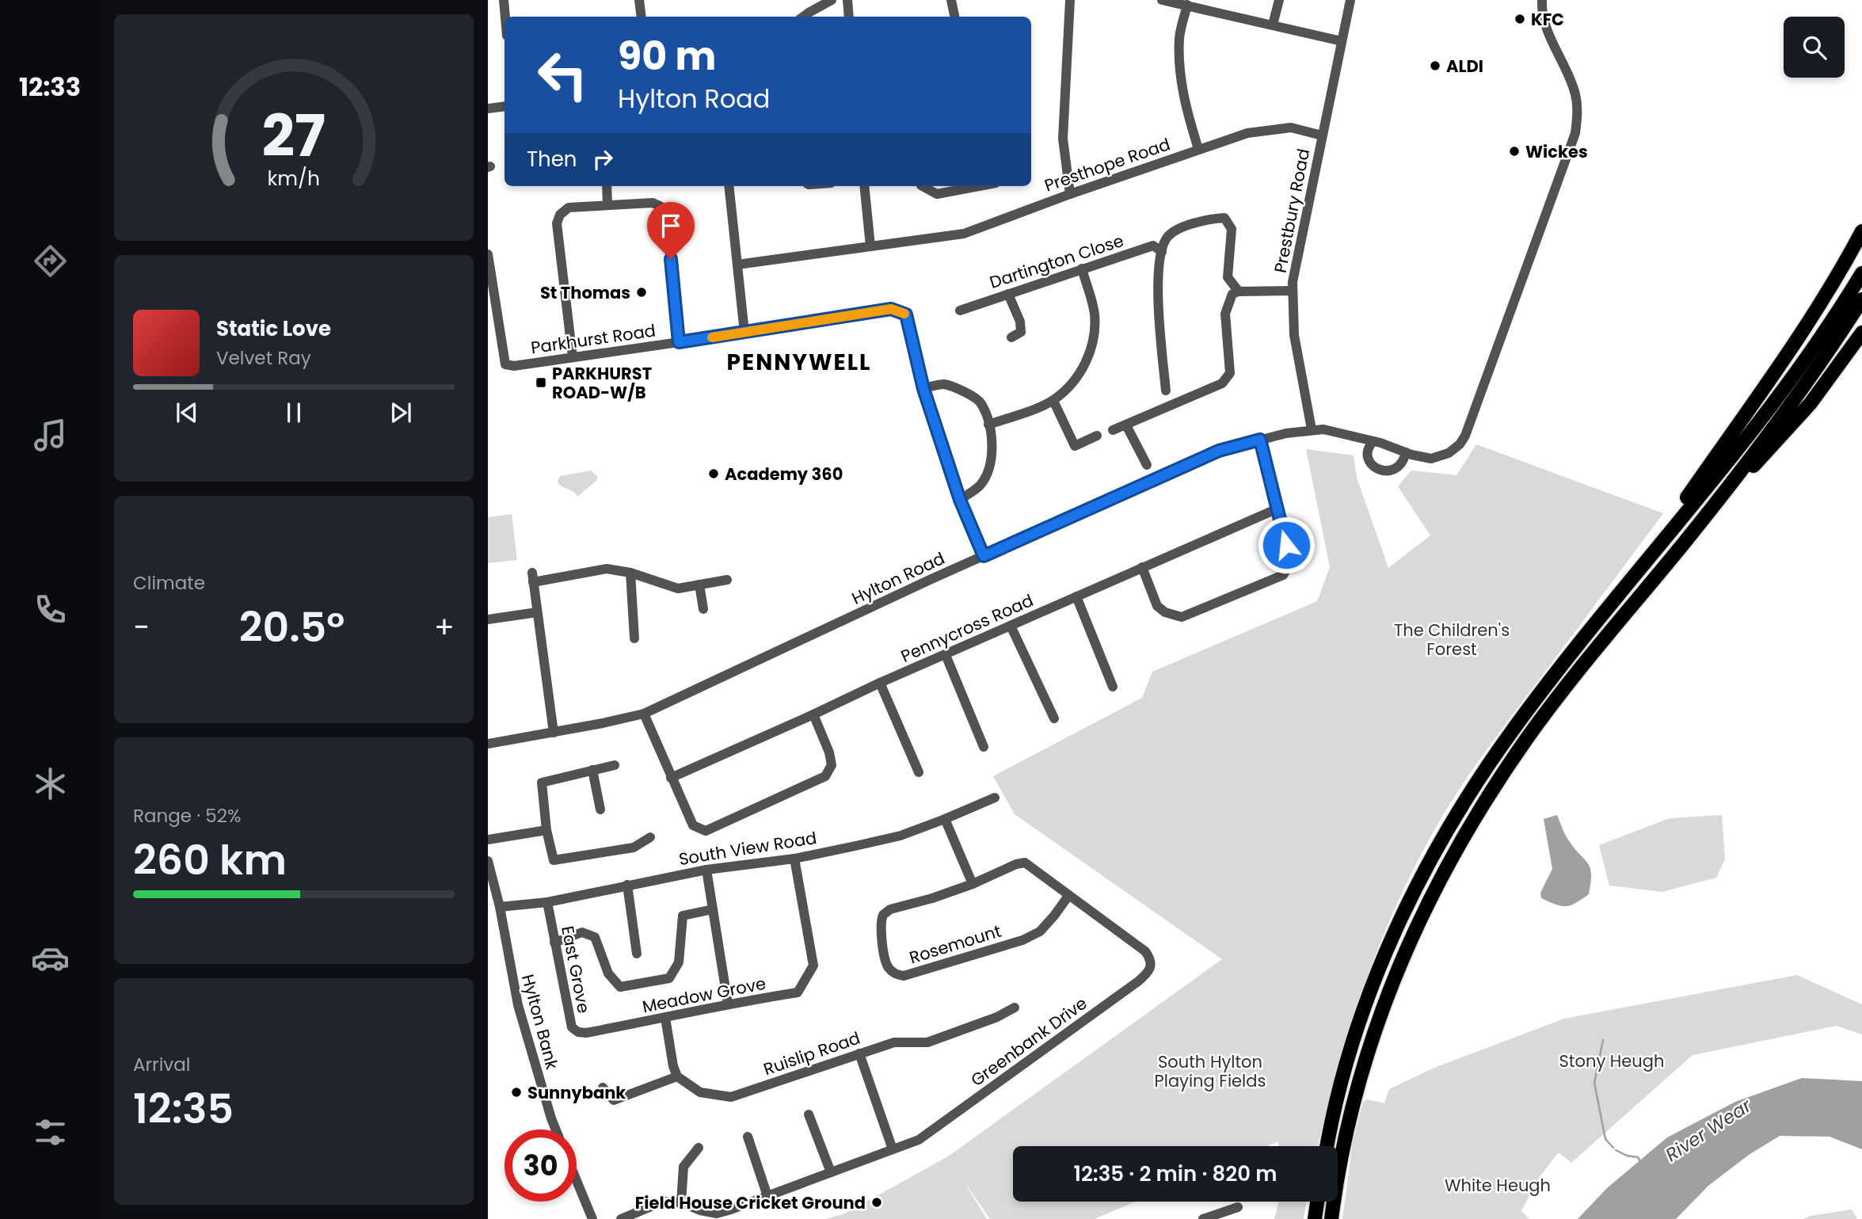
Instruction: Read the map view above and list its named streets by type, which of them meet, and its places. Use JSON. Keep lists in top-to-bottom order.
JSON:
{
  "streets": {
    "street": [
      "Presthope Road",
      "Prestbury Road",
      "Dartington Close",
      "Parkhurst Road",
      "Hylton Road",
      "Pennycross Road",
      "South View Road",
      "Rosemount",
      "East Grove",
      "Meadow Grove",
      "Hylton Bank",
      "Greenbank Drive",
      "Ruislip Road"
    ]
  },
  "crossings": [
    ["Presthope Road", "Prestbury Road"],
    ["Prestbury Road", "Hylton Road"],
    ["South View Road", "East Grove"],
    ["South View Road", "Meadow Grove"],
    ["South View Road", "Hylton Bank"],
    ["Rosemount", "Greenbank Drive"],
    ["East Grove", "Meadow Grove"]
  ],
  "districts": ["PENNYWELL"],
  "water": ["River Wear"],
  "parks": [
    "The Children's Forest",
    "Stony Heugh",
    "South Hylton Playing Fields",
    "White Heugh"
  ],
  "places": {
    "other": [
      "KFC",
      "ALDI",
      "Wickes",
      "St Thomas",
      "Academy 360",
      "Sunnybank",
      "Field House Cricket Ground"
    ],
    "transit": ["PARKHURST ROAD-W/B"]
  },
  "page": {
    "tabs": "12:33",
    "turn": ["90 m", "Hylton Road"],
    "then": "Then",
    "song": ["Static Love", "Velvet Ray"],
    "tile": [
      "Climate",
      ["Range · 52%", "260 km"],
      ["Arrival", "12:35"]
    ],
    "heat": ["−", "20.5°", "+"],
    "limit": "30",
    "trip": "12:35 · 2 min · 820 m",
    "gauge": ["27", "km/h"]
  }
}
